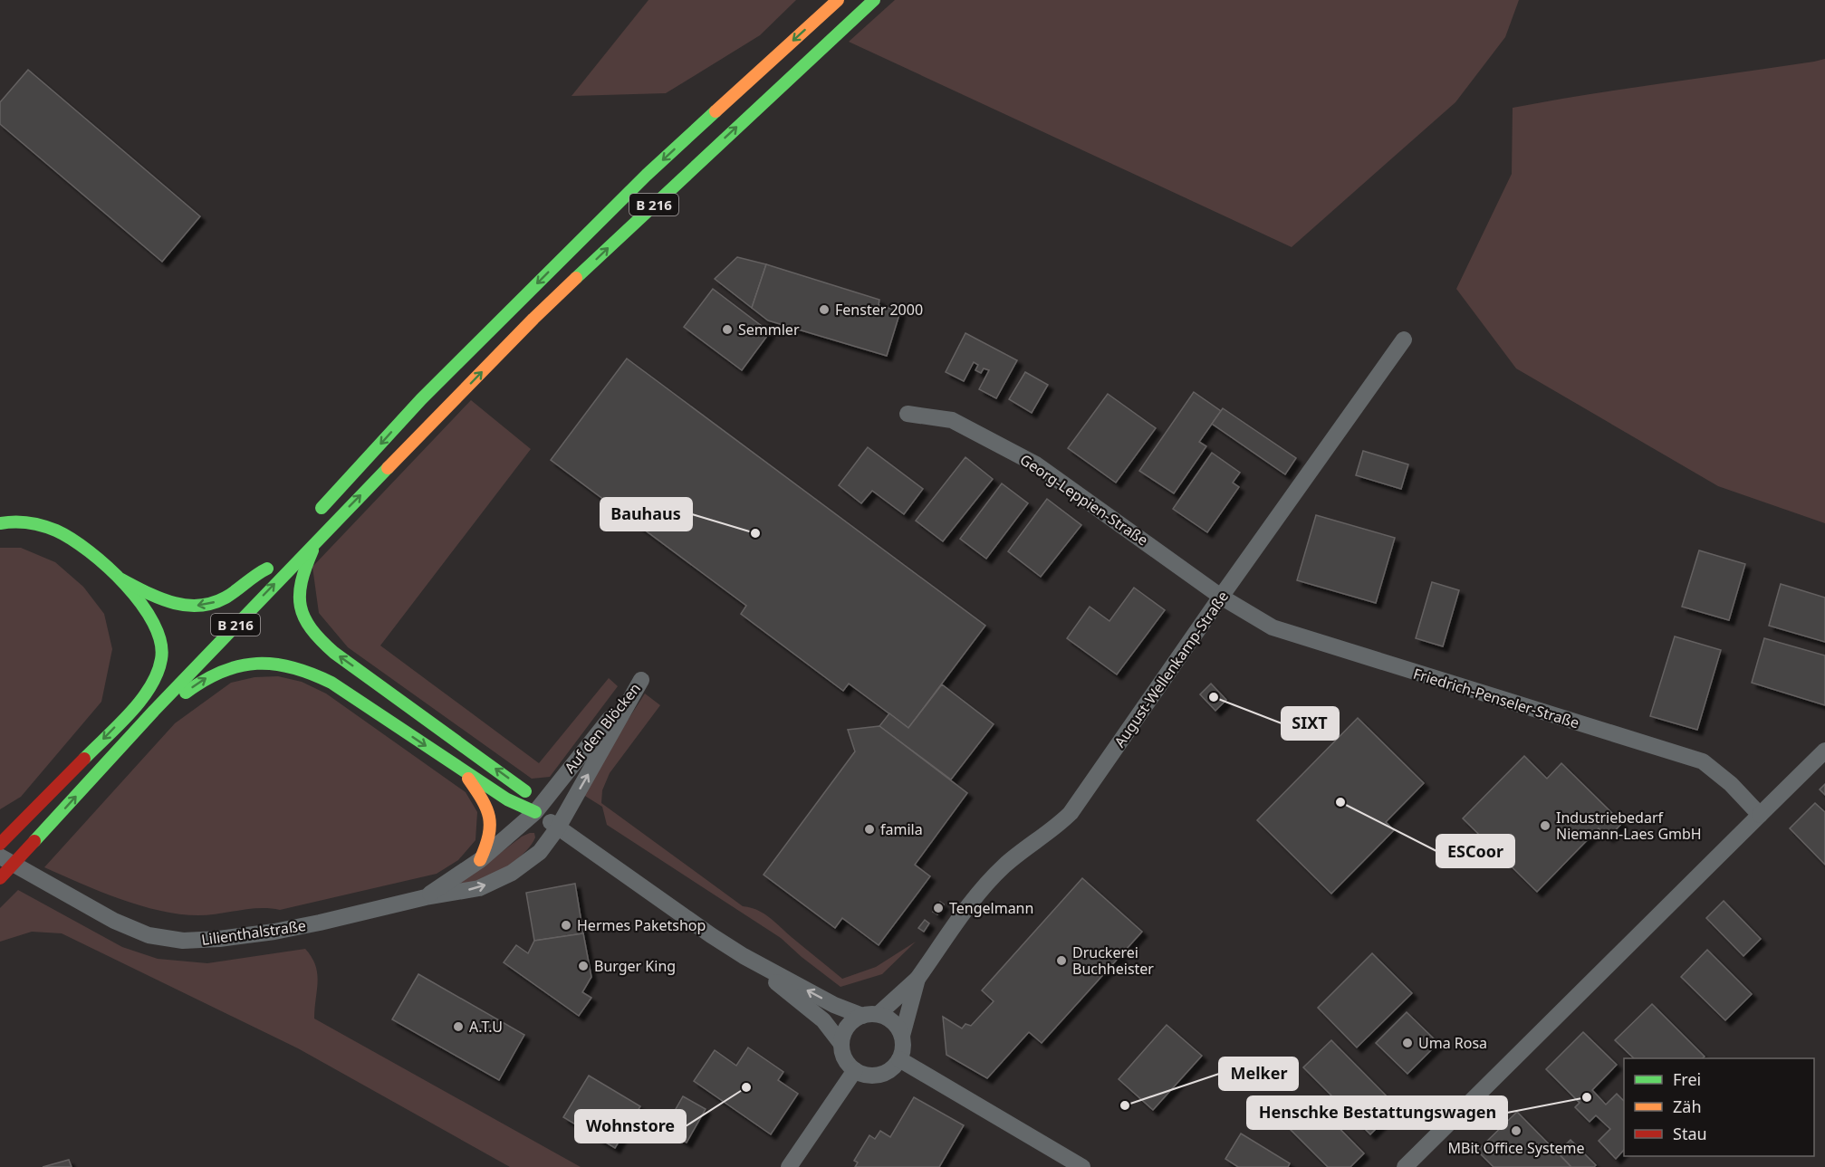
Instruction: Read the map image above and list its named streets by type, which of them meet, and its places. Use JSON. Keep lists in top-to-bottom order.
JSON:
{
  "streets": {
    "main road": ["B 216"],
    "street": [
      "Georg-Leppien-Straße",
      "August-Wellenkamp-Straße",
      "Friedrich-Penseler-Straße",
      "Auf den Blöcken",
      "Lilienthalstraße"
    ]
  },
  "crossings": [
    ["Georg-Leppien-Straße", "August-Wellenkamp-Straße"],
    ["Georg-Leppien-Straße", "Friedrich-Penseler-Straße"],
    ["August-Wellenkamp-Straße", "Friedrich-Penseler-Straße"],
    ["Auf den Blöcken", "Lilienthalstraße"]
  ],
  "places": [
    "Fenster 2000",
    "Semmler",
    "Bauhaus",
    "SIXT",
    "ESCoor",
    "Industriebedarf Niemann-Laes GmbH",
    "famila",
    "Tengelmann",
    "Hermes Paketshop",
    "Druckerei Buchheister",
    "Burger King",
    "A.T.U",
    "Uma Rosa",
    "Wohnstore",
    "Henschke Bestattungswagen",
    "Melker",
    "MBit Office Systeme"
  ],
  "legend": ["Frei", "Zäh", "Stau"]
}
